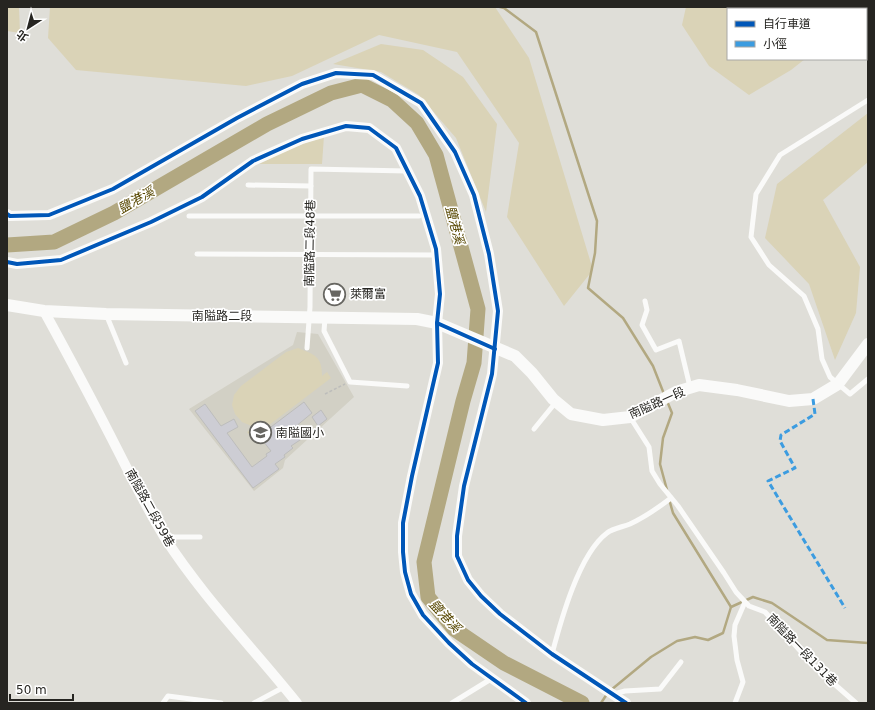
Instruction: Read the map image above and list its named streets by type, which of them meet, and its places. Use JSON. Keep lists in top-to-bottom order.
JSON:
{
  "streets": {
    "street": ["南隘路二段", "南隘路一段", "南隘路二段59巷"],
    "lane": ["南隘路二段48巷", "南隘路一段131巷"]
  },
  "crossings": [
    ["南隘路二段48巷", "南隘路二段"],
    ["南隘路二段", "南隘路一段"],
    ["南隘路二段", "南隘路二段59巷"],
    ["南隘路一段", "南隘路一段131巷"]
  ],
  "water": ["鹽港溪"],
  "places": {
    "supermarket": ["萊爾富"],
    "school or university": ["南隘國小"]
  },
  "legend": ["自行車道", "小徑"],
  "scale_bar": "50 m",
  "north": "bottom left"
}
